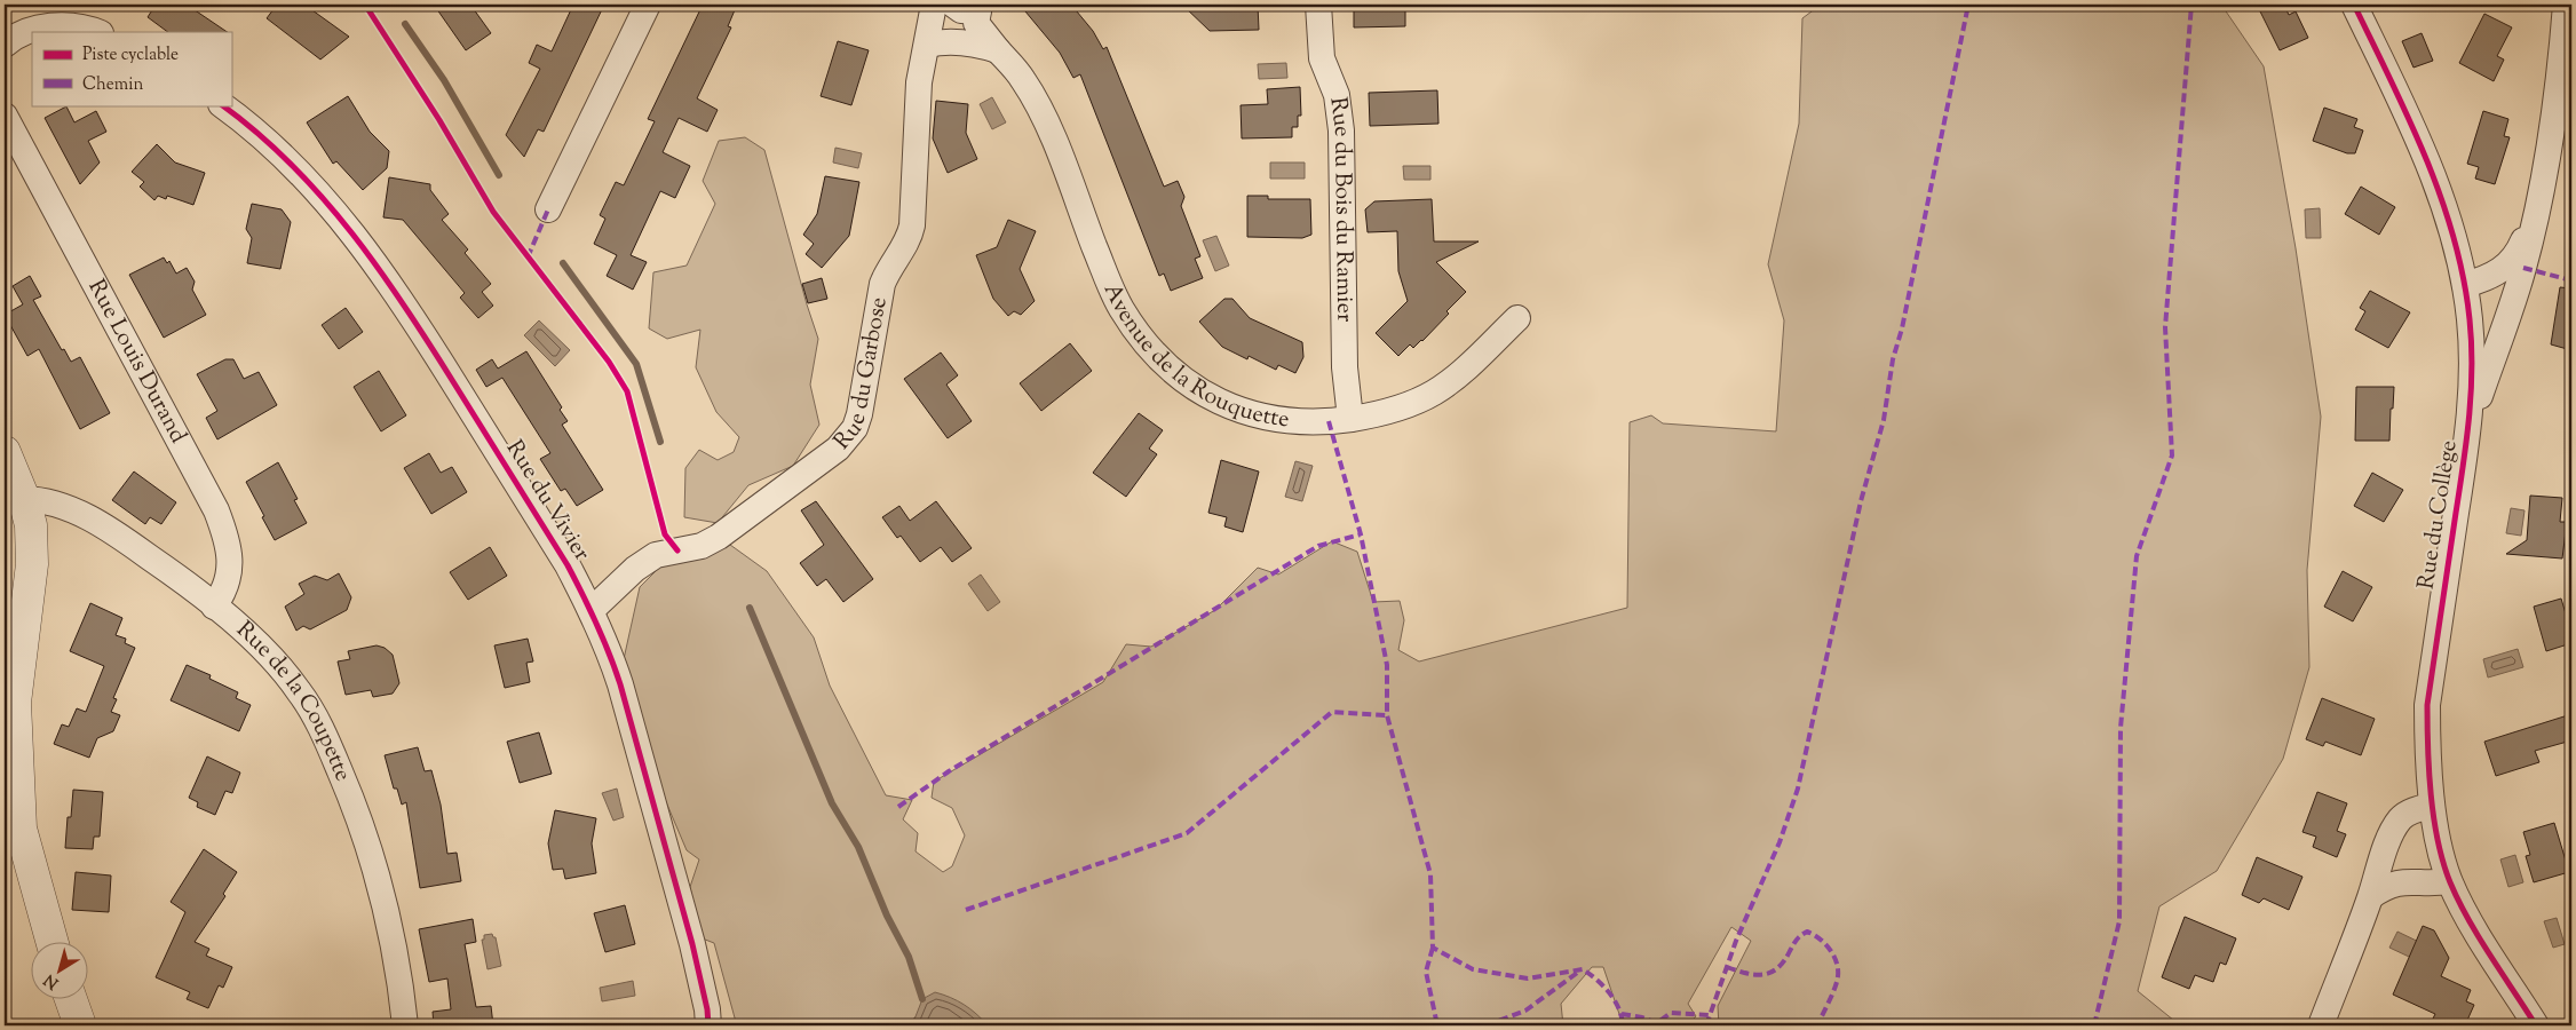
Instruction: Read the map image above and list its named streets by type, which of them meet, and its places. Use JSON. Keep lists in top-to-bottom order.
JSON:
{
  "streets": {
    "street": [
      "Rue du Bois du Ramier",
      "Avenue de la Rouquette",
      "Rue Louis Durand",
      "Rue du Garbose",
      "Rue du Vivier",
      "Rue du Collège",
      "Rue de la Coupette"
    ]
  },
  "crossings": [
    ["Rue du Bois du Ramier", "Avenue de la Rouquette"],
    ["Rue Louis Durand", "Rue de la Coupette"],
    ["Rue du Garbose", "Rue du Vivier"]
  ],
  "legend": ["Piste cyclable", "Chemin"],
  "north": "bottom left"
}
